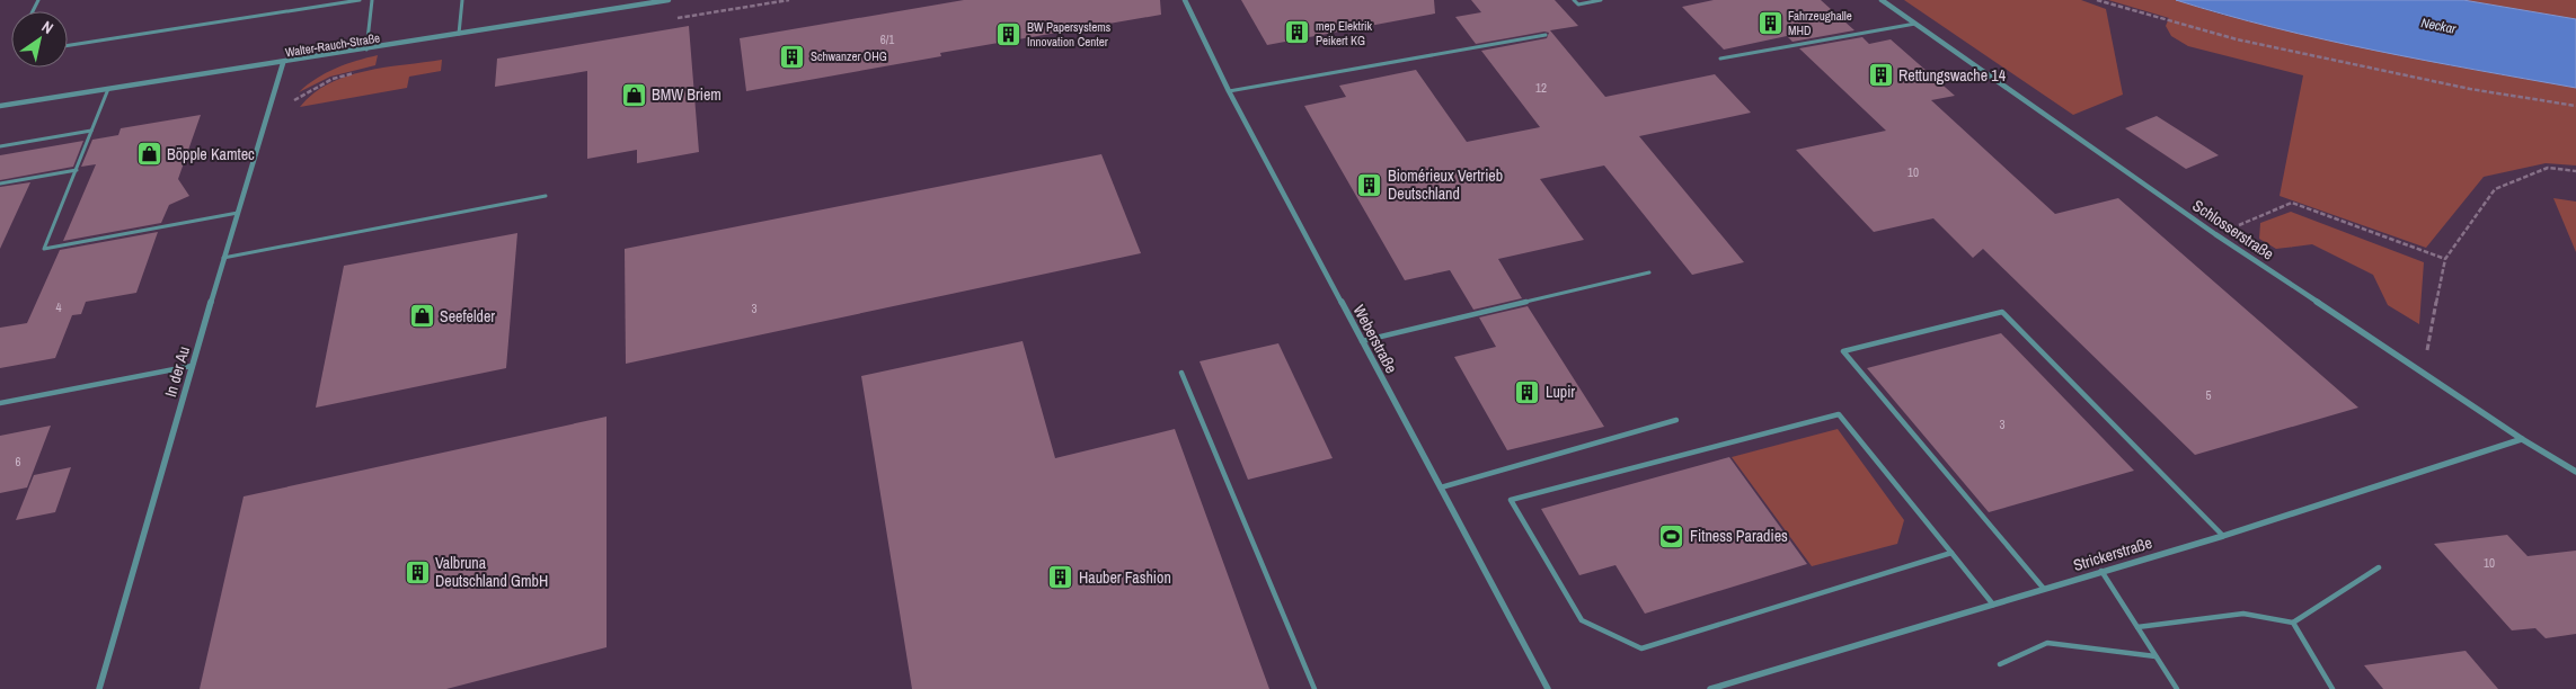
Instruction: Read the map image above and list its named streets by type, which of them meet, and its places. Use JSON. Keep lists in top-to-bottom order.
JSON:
{
  "streets": {
    "street": [
      "Walter-Rauch-Straße",
      "Schlosserstraße",
      "Weberstraße",
      "In der Au",
      "Strickerstraße"
    ]
  },
  "crossings": [
    ["Walter-Rauch-Straße", "In der Au"],
    ["Schlosserstraße", "Strickerstraße"]
  ],
  "water": ["Neckar"],
  "places": {
    "building": [
      "Fahrzeughalle MHD",
      "mep Elektrik Peikert KG",
      "BW Papersystems Innovation Center",
      "Schwanzer OHG",
      "Rettungswache 14",
      "Biomérieux Vertrieb Deutschland",
      "Lupir",
      "Valbruna Deutschland GmbH",
      "Hauber Fashion"
    ],
    "shop": ["BMW Briem", "Böpple Kamtec", "Seefelder"],
    "sports": ["Fitness Paradies"]
  },
  "house_numbers": [
    "6/1",
    "12",
    "10",
    "4",
    "3",
    "5",
    "3",
    "6",
    "10"
  ],
  "north": "top right"
}
